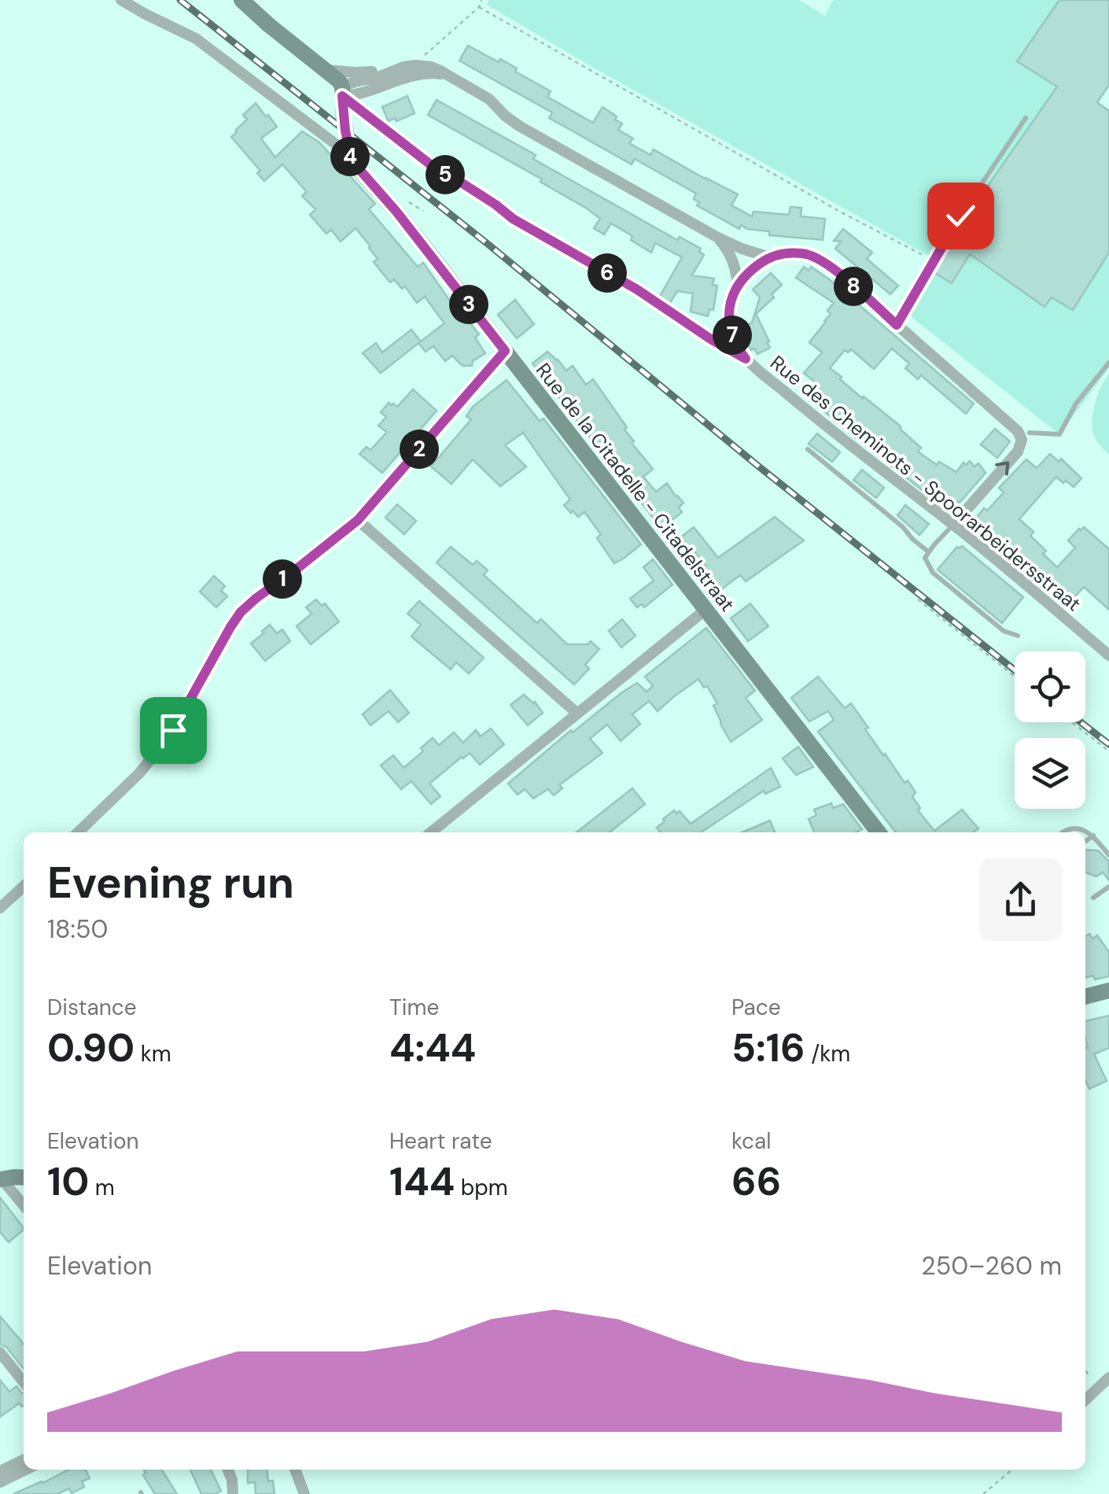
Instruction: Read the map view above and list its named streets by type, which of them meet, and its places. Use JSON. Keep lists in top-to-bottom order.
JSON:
{
  "streets": {
    "street": ["Rue des Cheminots - Spoorarbeidersstraat", "Rue de la Citadelle - Citadelstraat"]
  },
  "page": {
    "pins": [
      "4",
      "5",
      "6",
      "8",
      "3",
      "7",
      "2",
      "1"
    ],
    "heading": ["Evening run", "18:50"],
    "stats": [
      ["Distance", "0.90 km"],
      ["Time", "4:44"],
      ["Pace", "5:16 /km"],
      ["Elevation", "10 m"],
      ["Heart rate", "144 bpm"],
      ["kcal", "66"]
    ],
    "chart": ["Elevation", "250–260 m"]
  }
}
